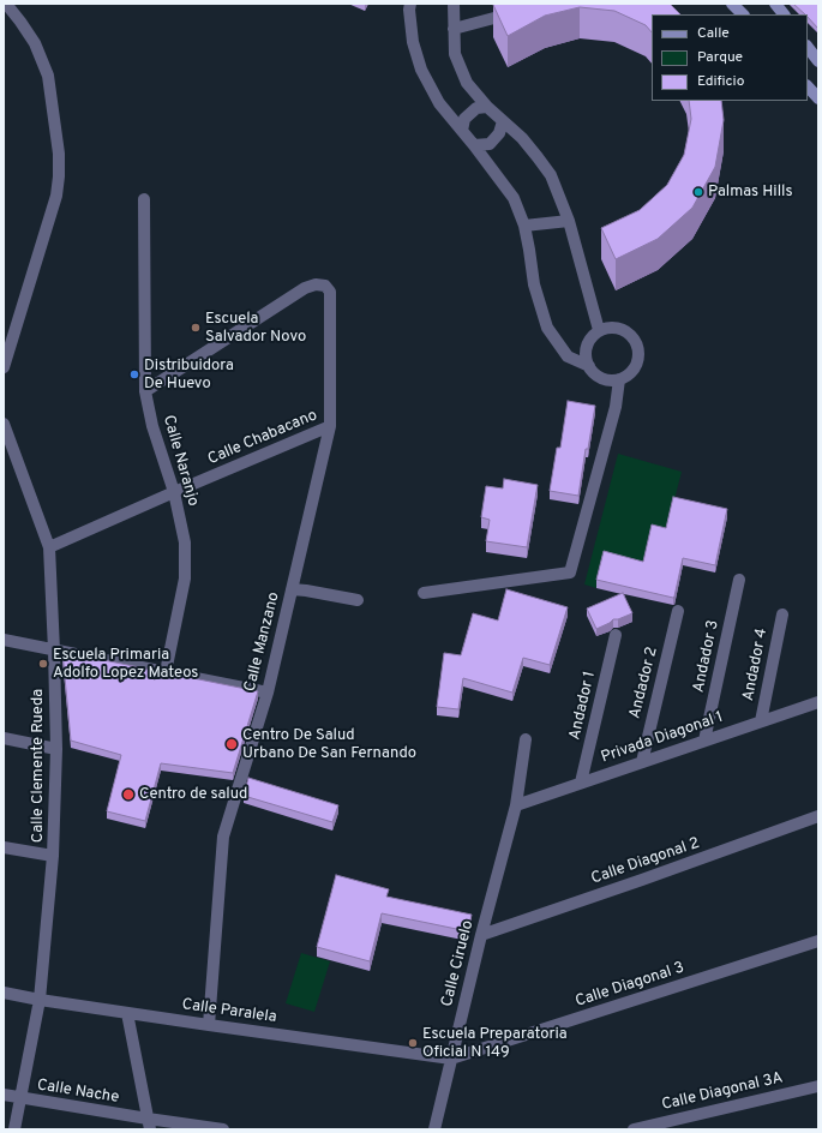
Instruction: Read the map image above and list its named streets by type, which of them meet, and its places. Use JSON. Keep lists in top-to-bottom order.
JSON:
{
  "streets": {
    "street": [
      "Calle Chabacano",
      "Calle Naranjo",
      "Calle Manzano",
      "Andador 3",
      "Andador 4",
      "Andador 2",
      "Andador 1",
      "Privada Diagonal 1",
      "Calle Clemente Rueda",
      "Calle Diagonal 2",
      "Calle Ciruelo",
      "Calle Diagonal 3",
      "Calle Paralela",
      "Calle Nache",
      "Calle Diagonal 3A"
    ]
  },
  "crossings": [
    ["Calle Chabacano", "Calle Naranjo"],
    ["Calle Chabacano", "Calle Manzano"],
    ["Calle Chabacano", "Calle Clemente Rueda"],
    ["Calle Naranjo", "Calle Manzano"],
    ["Calle Manzano", "Calle Paralela"],
    ["Andador 3", "Privada Diagonal 1"],
    ["Andador 4", "Privada Diagonal 1"],
    ["Andador 2", "Privada Diagonal 1"],
    ["Andador 1", "Privada Diagonal 1"],
    ["Privada Diagonal 1", "Calle Ciruelo"],
    ["Calle Clemente Rueda", "Calle Paralela"],
    ["Calle Clemente Rueda", "Calle Nache"],
    ["Calle Diagonal 2", "Calle Ciruelo"],
    ["Calle Ciruelo", "Calle Diagonal 3"],
    ["Calle Ciruelo", "Calle Paralela"],
    ["Calle Diagonal 3", "Calle Paralela"]
  ],
  "places": [
    "Palmas Hills",
    "Escuela Salvador Novo",
    "Distribuidora De Huevo",
    "Escuela Primaria Adolfo Lopez Mateos",
    "Centro De Salud Urbano De San Fernando",
    "Centro de salud",
    "Escuela Preparatoria Oficial N 149"
  ],
  "legend": ["Calle", "Parque", "Edificio"]
}
